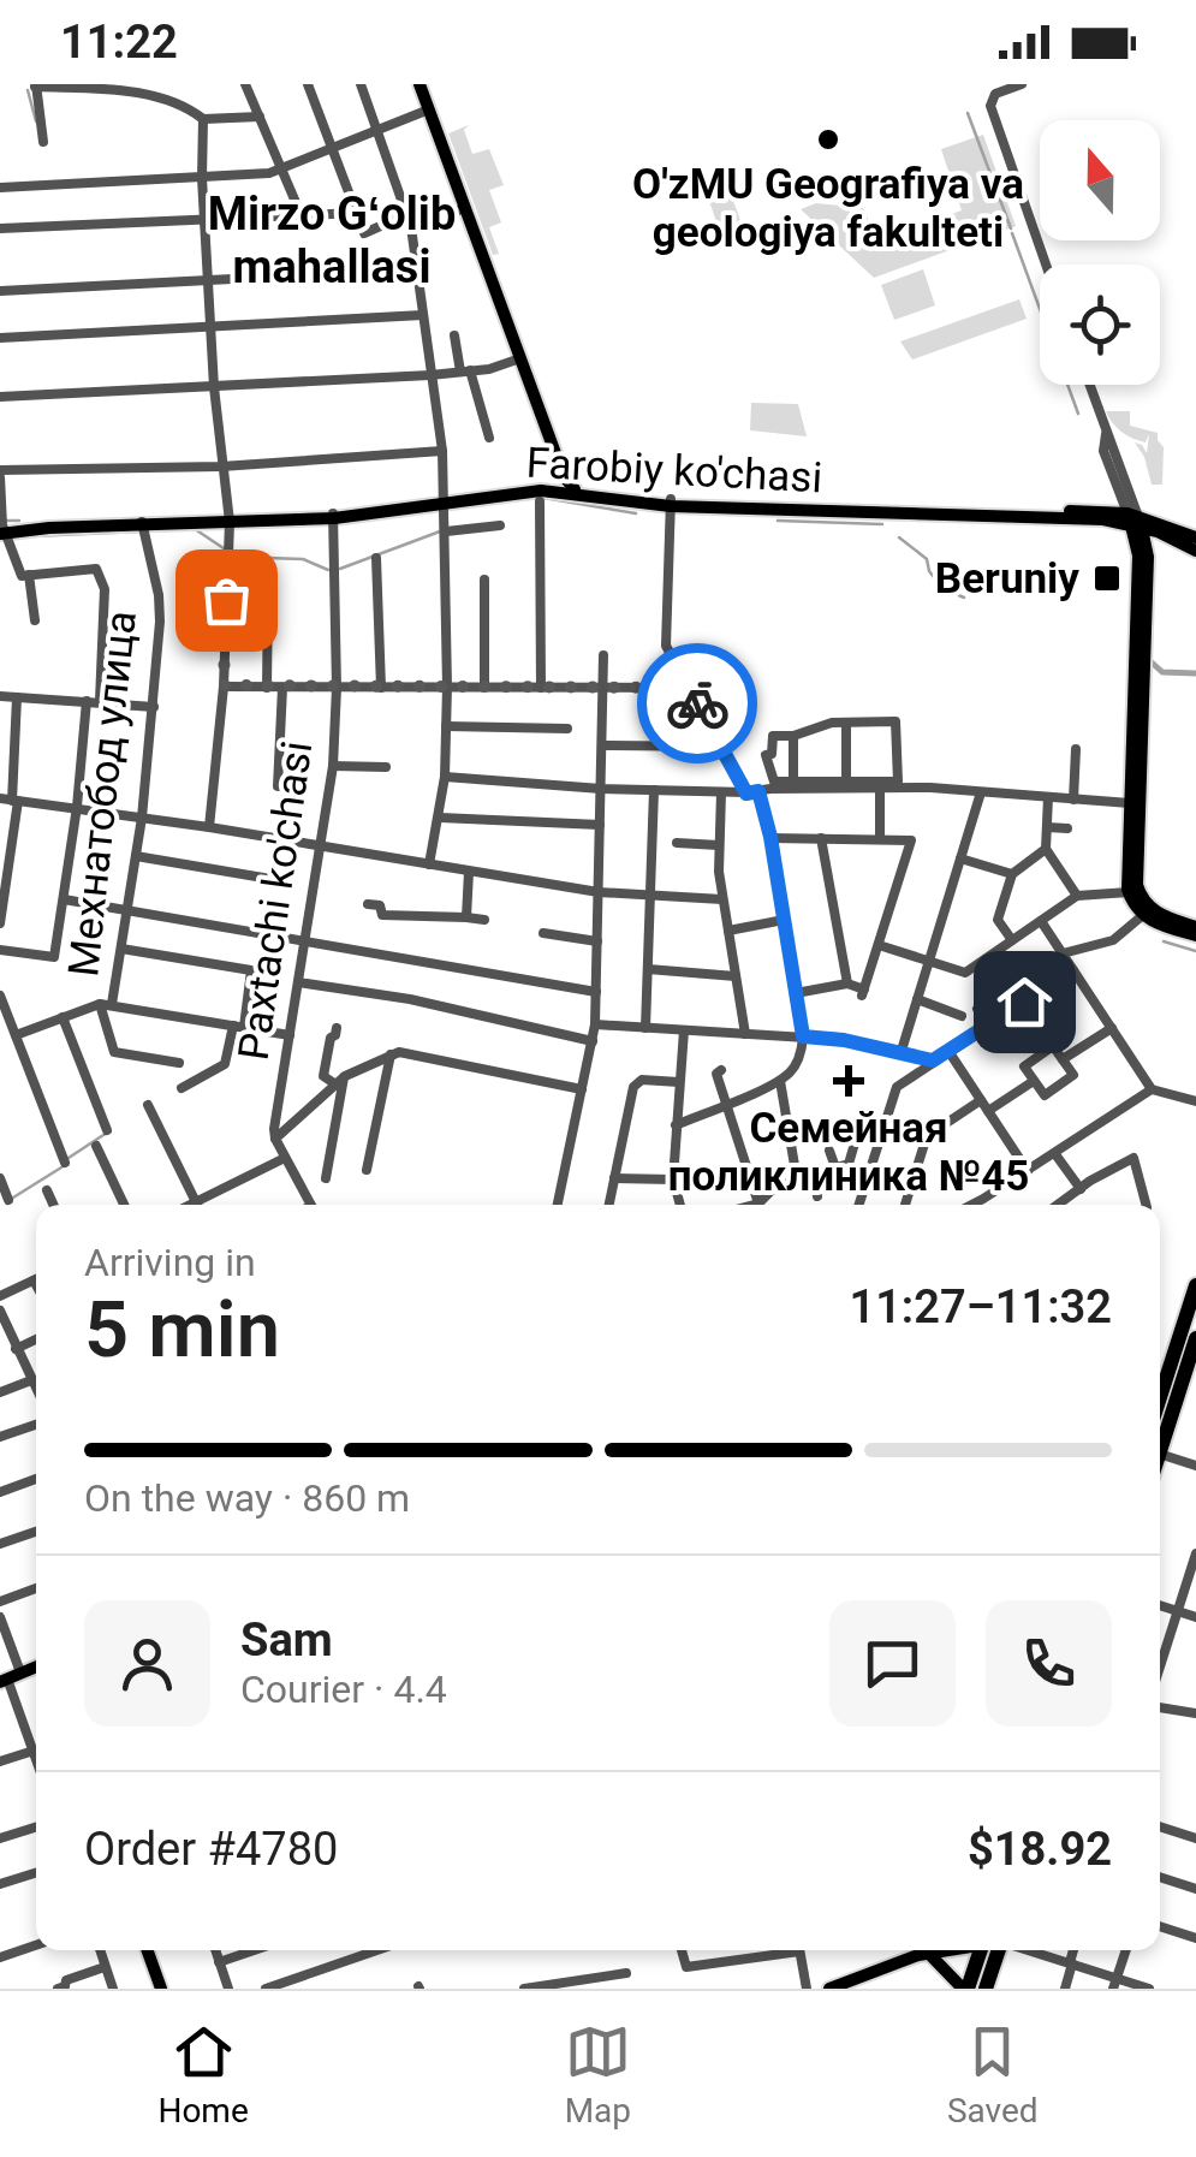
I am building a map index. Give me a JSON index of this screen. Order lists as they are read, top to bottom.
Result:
{
  "streets": {
    "main road": ["Farobiy ko'chasi"],
    "street": ["Мехнатобод улица", "Paxtachi ko'chasi"]
  },
  "crossings": [
    ["Farobiy ko'chasi", "Мехнатобод улица"],
    ["Farobiy ko'chasi", "Paxtachi ko'chasi"]
  ],
  "districts": ["Mirzo Gʻolib mahallasi"],
  "places": {
    "other": ["O'zMU Geografiya va geologiya fakulteti"],
    "transit": ["Beruniy"],
    "health": ["Семейная поликлиника №45"]
  },
  "north": "top",
  "page": {
    "status": "11:22",
    "heading": ["5 min", "Arriving in", "11:27–11:32"],
    "panel": [
      "Sam",
      "Courier · 4.4",
      "Order #4780",
      "$18.92"
    ],
    "bar": "On the way · 860 m",
    "tabs": ["Home", "Map", "Saved"]
  }
}
